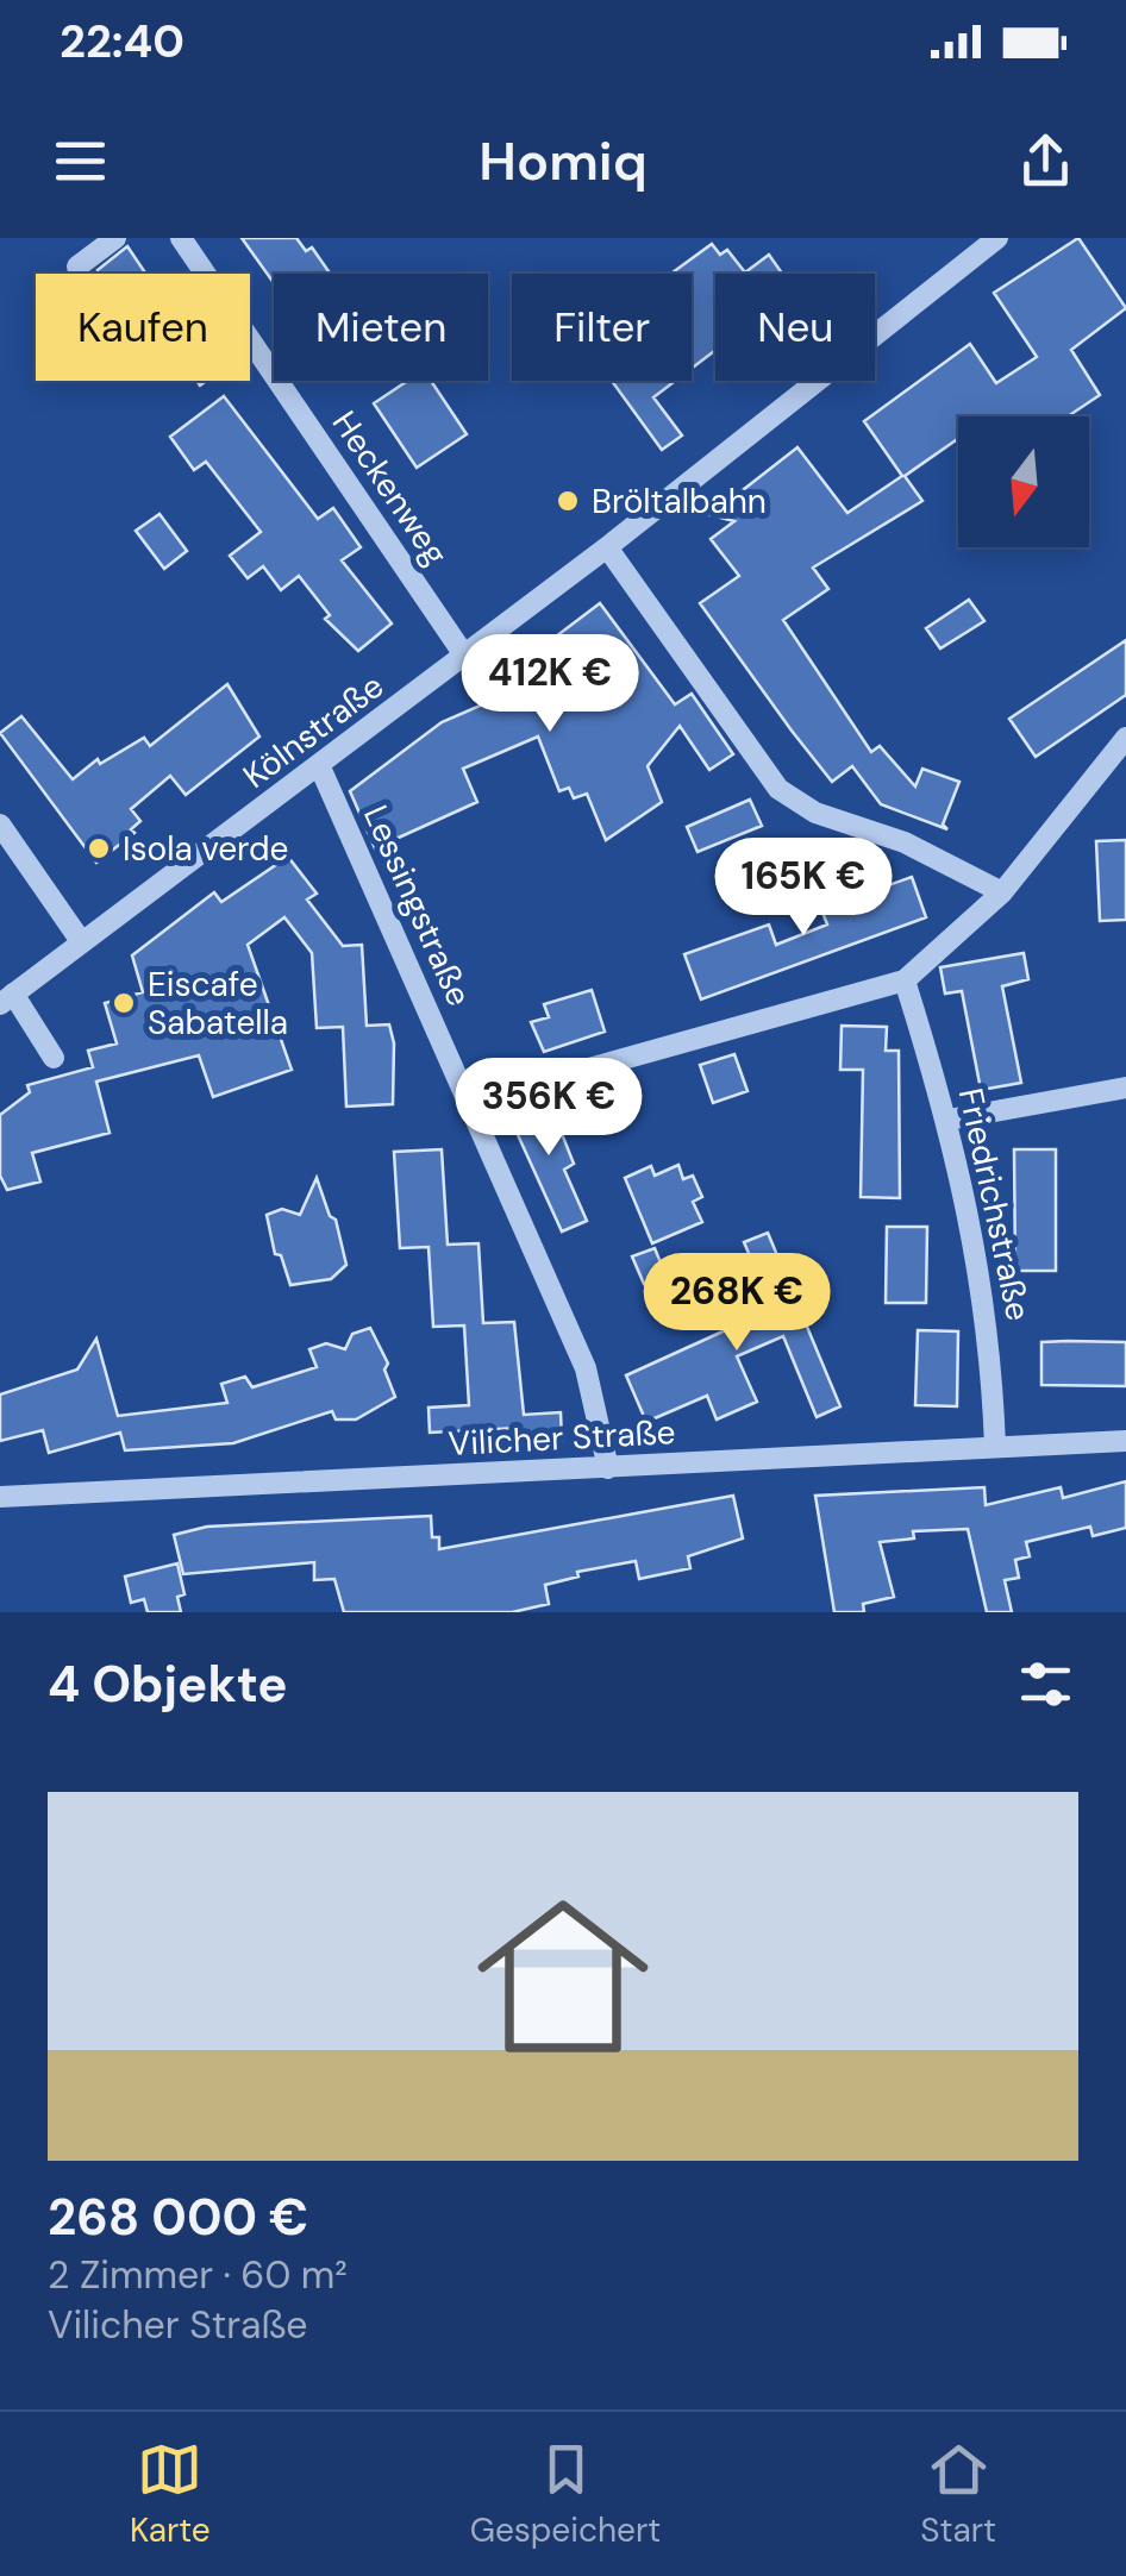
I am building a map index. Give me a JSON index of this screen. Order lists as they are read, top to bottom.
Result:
{
  "streets": {
    "street": [
      "Heckenweg",
      "Kölnstraße",
      "Lessingstraße",
      "Friedrichstraße",
      "Vilicher Straße"
    ]
  },
  "crossings": [
    ["Heckenweg", "Kölnstraße"],
    ["Kölnstraße", "Lessingstraße"],
    ["Lessingstraße", "Vilicher Straße"],
    ["Friedrichstraße", "Vilicher Straße"]
  ],
  "places": ["Bröltalbahn", "Isola verde", "Eiscafe Sabatella"],
  "north": "bottom",
  "page": {
    "status": "22:40",
    "header": "Homiq",
    "chip": [
      "Kaufen",
      "Mieten",
      "Filter",
      "Neu"
    ],
    "price": [
      "412K €",
      "165K €",
      "356K €",
      "268K €"
    ],
    "heading": "4 Objekte",
    "list": [
      {
        "name": "268 000 €",
        "note": "2 Zimmer · 60 m² · Vilicher Straße"
      }
    ],
    "tabs": ["Karte", "Gespeichert", "Start"]
  }
}
